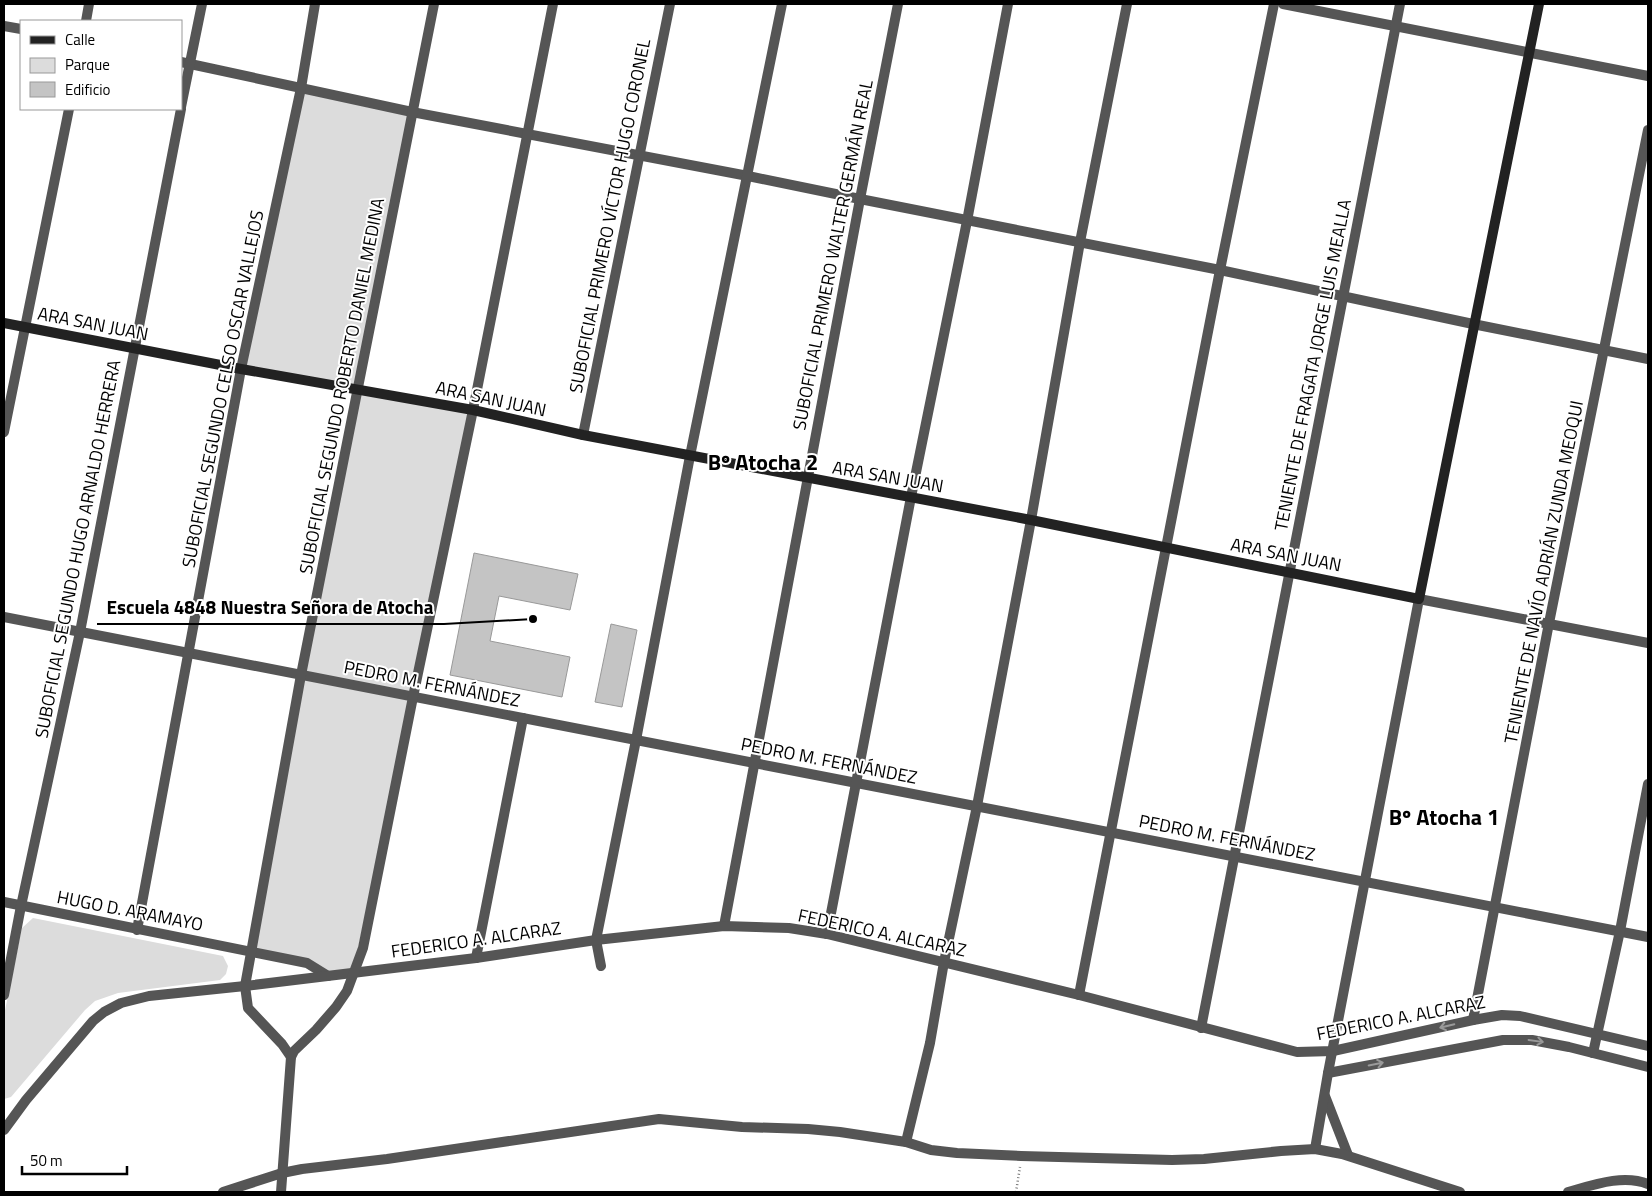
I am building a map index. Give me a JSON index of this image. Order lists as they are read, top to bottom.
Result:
{
  "streets": {
    "street": [
      "SUBOFICIAL PRIMERO VÍCTOR HUGO CORONEL",
      "SUBOFICIAL PRIMERO WALTER GERMÁN REAL",
      "ARA SAN JUAN",
      "TENIENTE DE FRAGATA JORGE LUIS MEALLA",
      "SUBOFICIAL SEGUNDO ROBERTO DANIEL MEDINA",
      "SUBOFICIAL SEGUNDO CELSO OSCAR VALLEJOS",
      "SUBOFICIAL SEGUNDO HUGO ARNALDO HERRERA",
      "TENIENTE DE NAVÍO ADRIÁN ZUNDA MEOQUI",
      "PEDRO M. FERNÁNDEZ",
      "HUGO D. ARAMAYO",
      "FEDERICO A. ALCARAZ"
    ]
  },
  "crossings": [
    ["SUBOFICIAL PRIMERO VÍCTOR HUGO CORONEL", "ARA SAN JUAN"],
    ["SUBOFICIAL PRIMERO WALTER GERMÁN REAL", "ARA SAN JUAN"],
    ["SUBOFICIAL PRIMERO WALTER GERMÁN REAL", "PEDRO M. FERNÁNDEZ"],
    ["SUBOFICIAL PRIMERO WALTER GERMÁN REAL", "FEDERICO A. ALCARAZ"],
    ["ARA SAN JUAN", "TENIENTE DE FRAGATA JORGE LUIS MEALLA"],
    ["ARA SAN JUAN", "SUBOFICIAL SEGUNDO ROBERTO DANIEL MEDINA"],
    ["ARA SAN JUAN", "SUBOFICIAL SEGUNDO CELSO OSCAR VALLEJOS"],
    ["ARA SAN JUAN", "SUBOFICIAL SEGUNDO HUGO ARNALDO HERRERA"],
    ["ARA SAN JUAN", "TENIENTE DE NAVÍO ADRIÁN ZUNDA MEOQUI"],
    ["TENIENTE DE FRAGATA JORGE LUIS MEALLA", "PEDRO M. FERNÁNDEZ"],
    ["TENIENTE DE FRAGATA JORGE LUIS MEALLA", "FEDERICO A. ALCARAZ"],
    ["SUBOFICIAL SEGUNDO ROBERTO DANIEL MEDINA", "PEDRO M. FERNÁNDEZ"],
    ["SUBOFICIAL SEGUNDO ROBERTO DANIEL MEDINA", "HUGO D. ARAMAYO"],
    ["SUBOFICIAL SEGUNDO ROBERTO DANIEL MEDINA", "FEDERICO A. ALCARAZ"],
    ["SUBOFICIAL SEGUNDO CELSO OSCAR VALLEJOS", "PEDRO M. FERNÁNDEZ"],
    ["SUBOFICIAL SEGUNDO CELSO OSCAR VALLEJOS", "HUGO D. ARAMAYO"],
    ["SUBOFICIAL SEGUNDO HUGO ARNALDO HERRERA", "PEDRO M. FERNÁNDEZ"],
    ["SUBOFICIAL SEGUNDO HUGO ARNALDO HERRERA", "HUGO D. ARAMAYO"],
    ["TENIENTE DE NAVÍO ADRIÁN ZUNDA MEOQUI", "PEDRO M. FERNÁNDEZ"],
    ["TENIENTE DE NAVÍO ADRIÁN ZUNDA MEOQUI", "FEDERICO A. ALCARAZ"],
    ["HUGO D. ARAMAYO", "FEDERICO A. ALCARAZ"]
  ],
  "districts": ["Bº Atocha 2", "Bº Atocha 1"],
  "places": ["Escuela 4848 Nuestra Señora de Atocha"],
  "legend": ["Calle", "Parque", "Edificio"],
  "scale_bar": "50 m"
}
